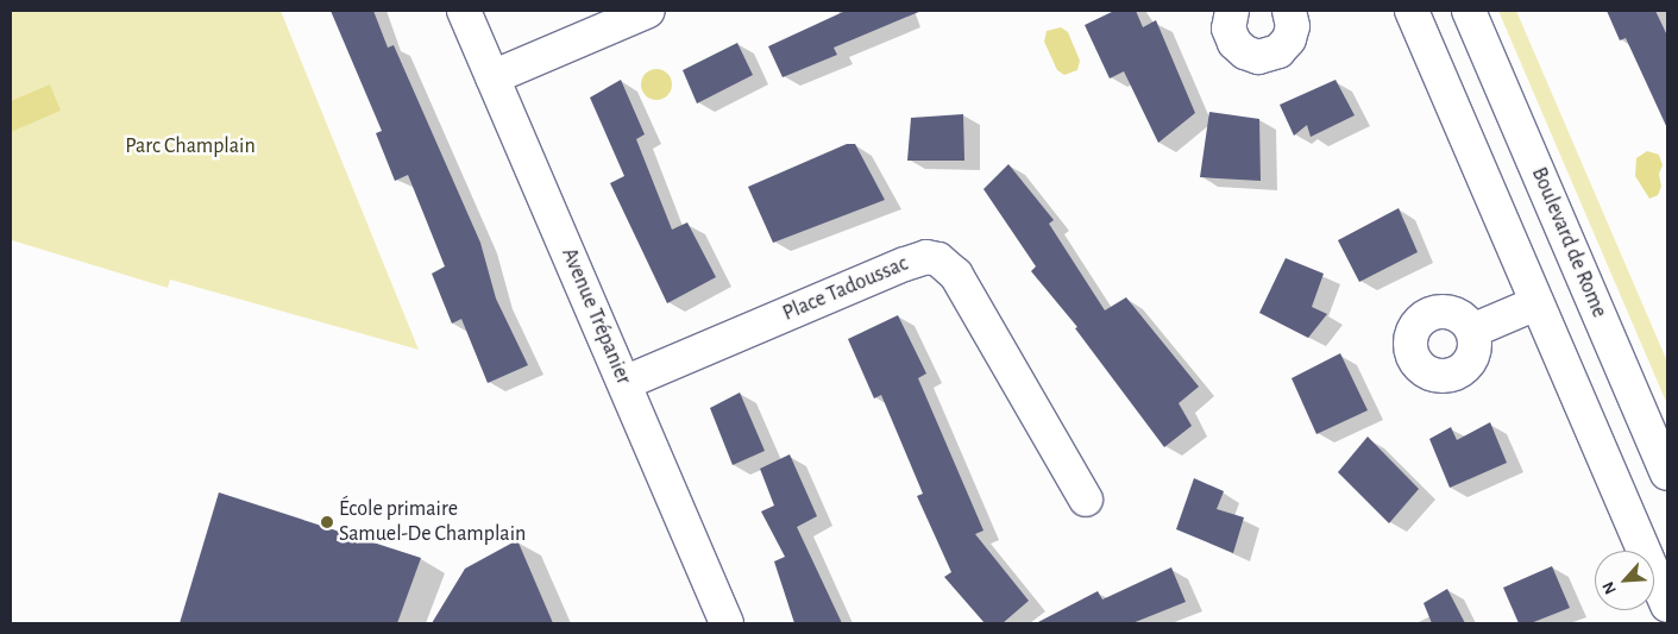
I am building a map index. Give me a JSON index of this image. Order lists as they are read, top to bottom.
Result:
{
  "streets": {
    "street": ["Boulevard de Rome", "Place Tadoussac", "Avenue Trépanier"]
  },
  "crossings": [
    ["Place Tadoussac", "Avenue Trépanier"]
  ],
  "parks": ["Parc Champlain"],
  "places": ["École primaire Samuel-De Champlain"],
  "north": "bottom left"
}
